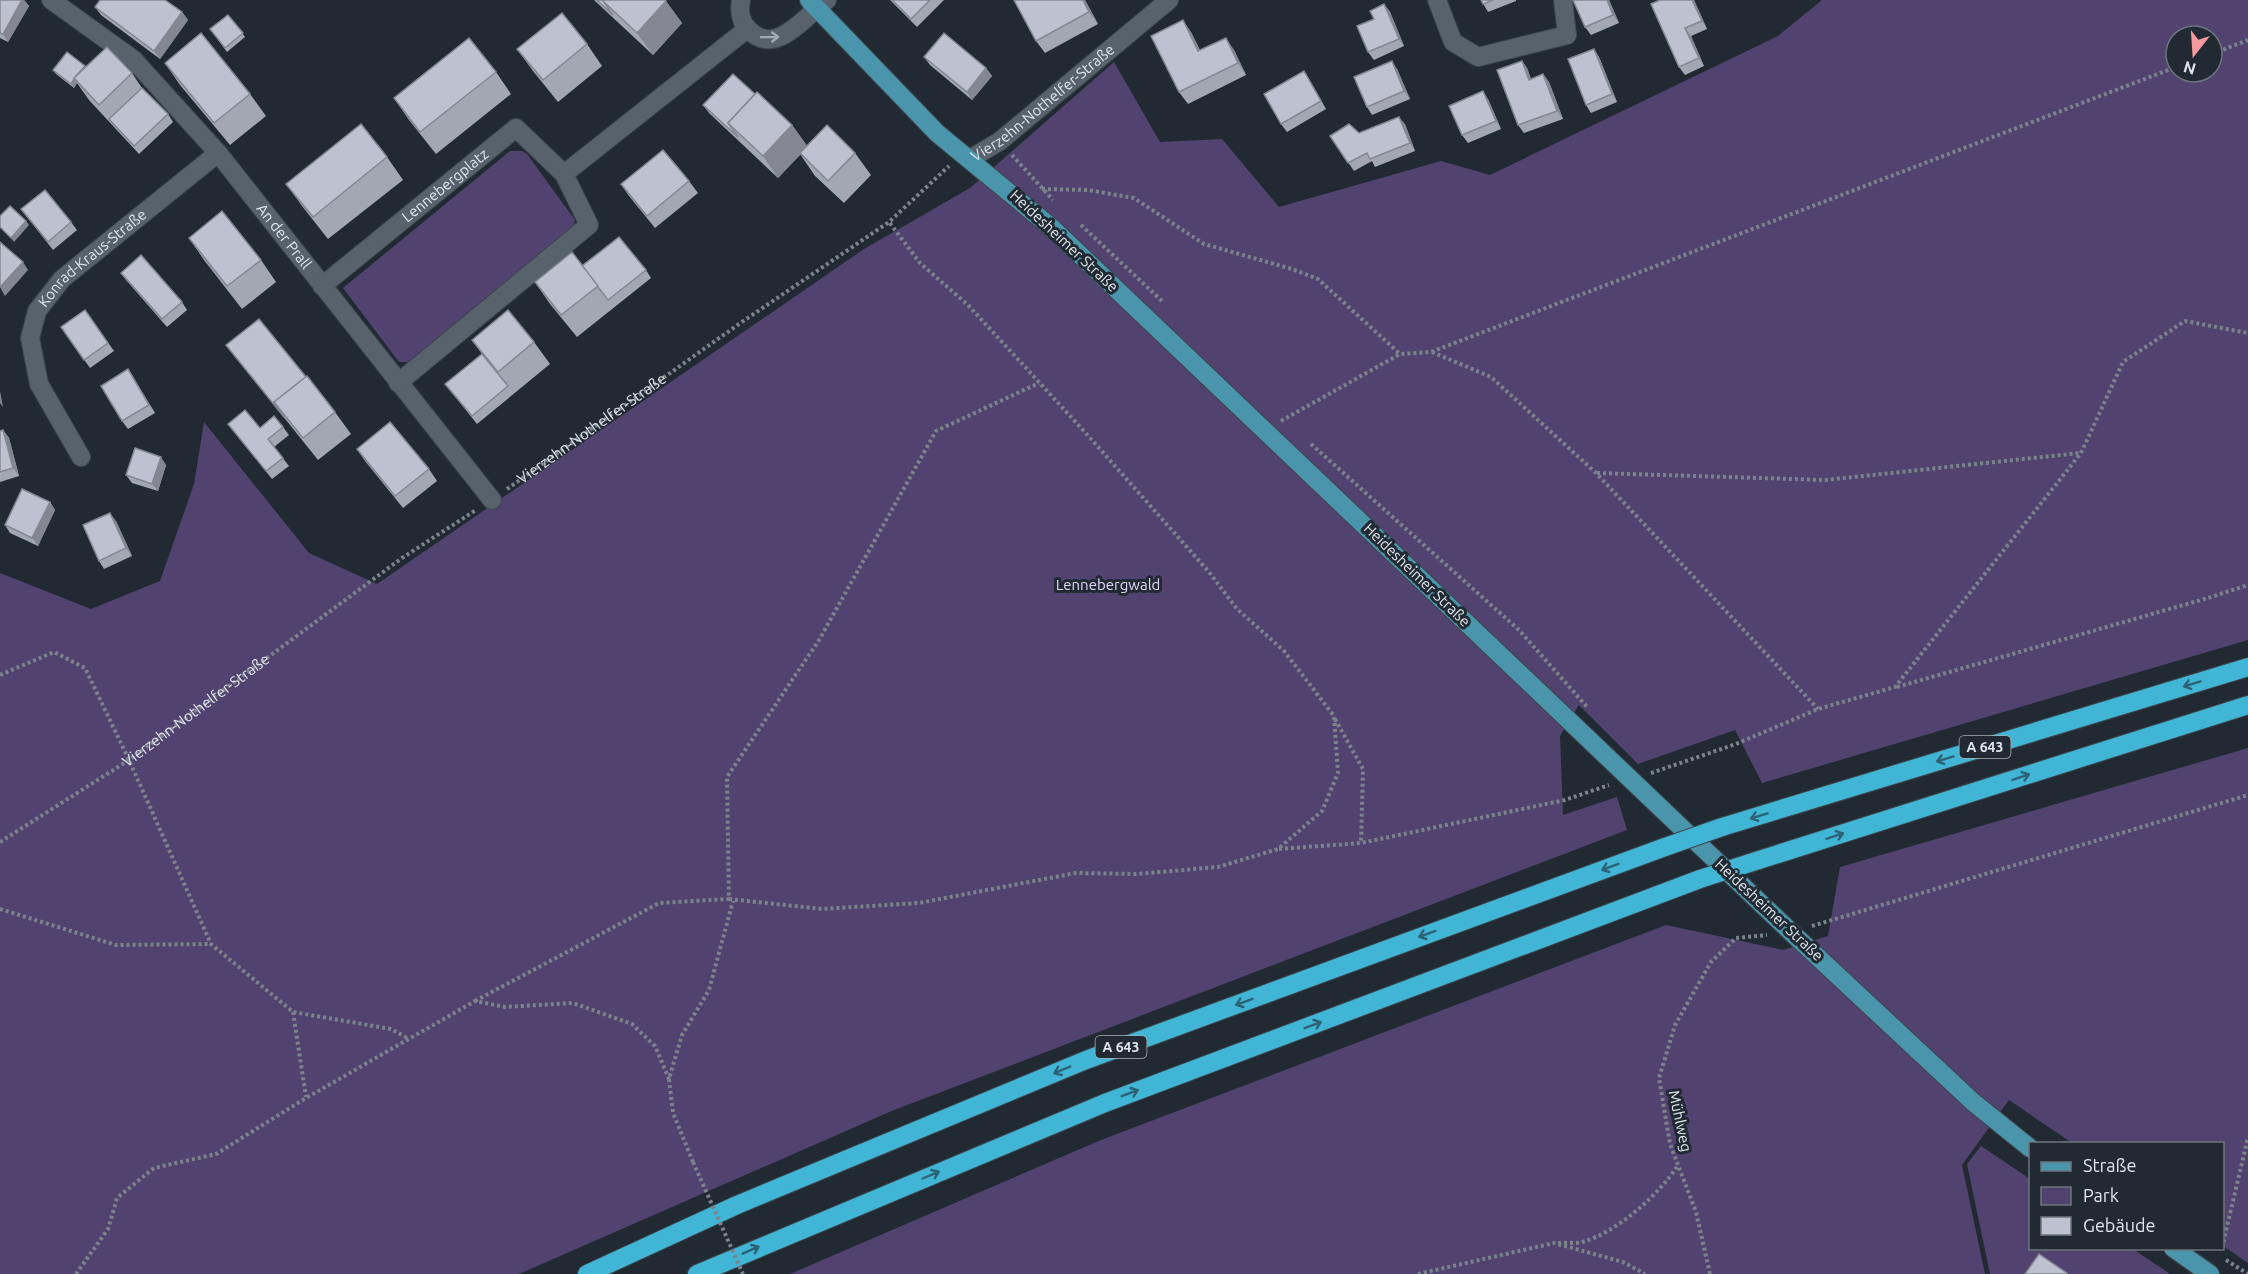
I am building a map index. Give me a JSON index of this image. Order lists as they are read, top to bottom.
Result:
{
  "streets": {
    "highway": ["A 643"],
    "main road": ["Heidesheimer Straße"],
    "street": [
      "Vierzehn-Nothelfer-Straße",
      "Lennebergplatz",
      "An der Prall",
      "Konrad-Kraus-Straße"
    ],
    "path": ["Mühlweg"]
  },
  "crossings": [
    ["Vierzehn-Nothelfer-Straße", "An der Prall"],
    ["Vierzehn-Nothelfer-Straße", "Heidesheimer Straße"],
    ["Lennebergplatz", "An der Prall"],
    ["An der Prall", "Konrad-Kraus-Straße"],
    ["Heidesheimer Straße", "Mühlweg"]
  ],
  "parks": ["Lennebergwald"],
  "legend": ["Straße", "Park", "Gebäude"],
  "north": "bottom"
}
